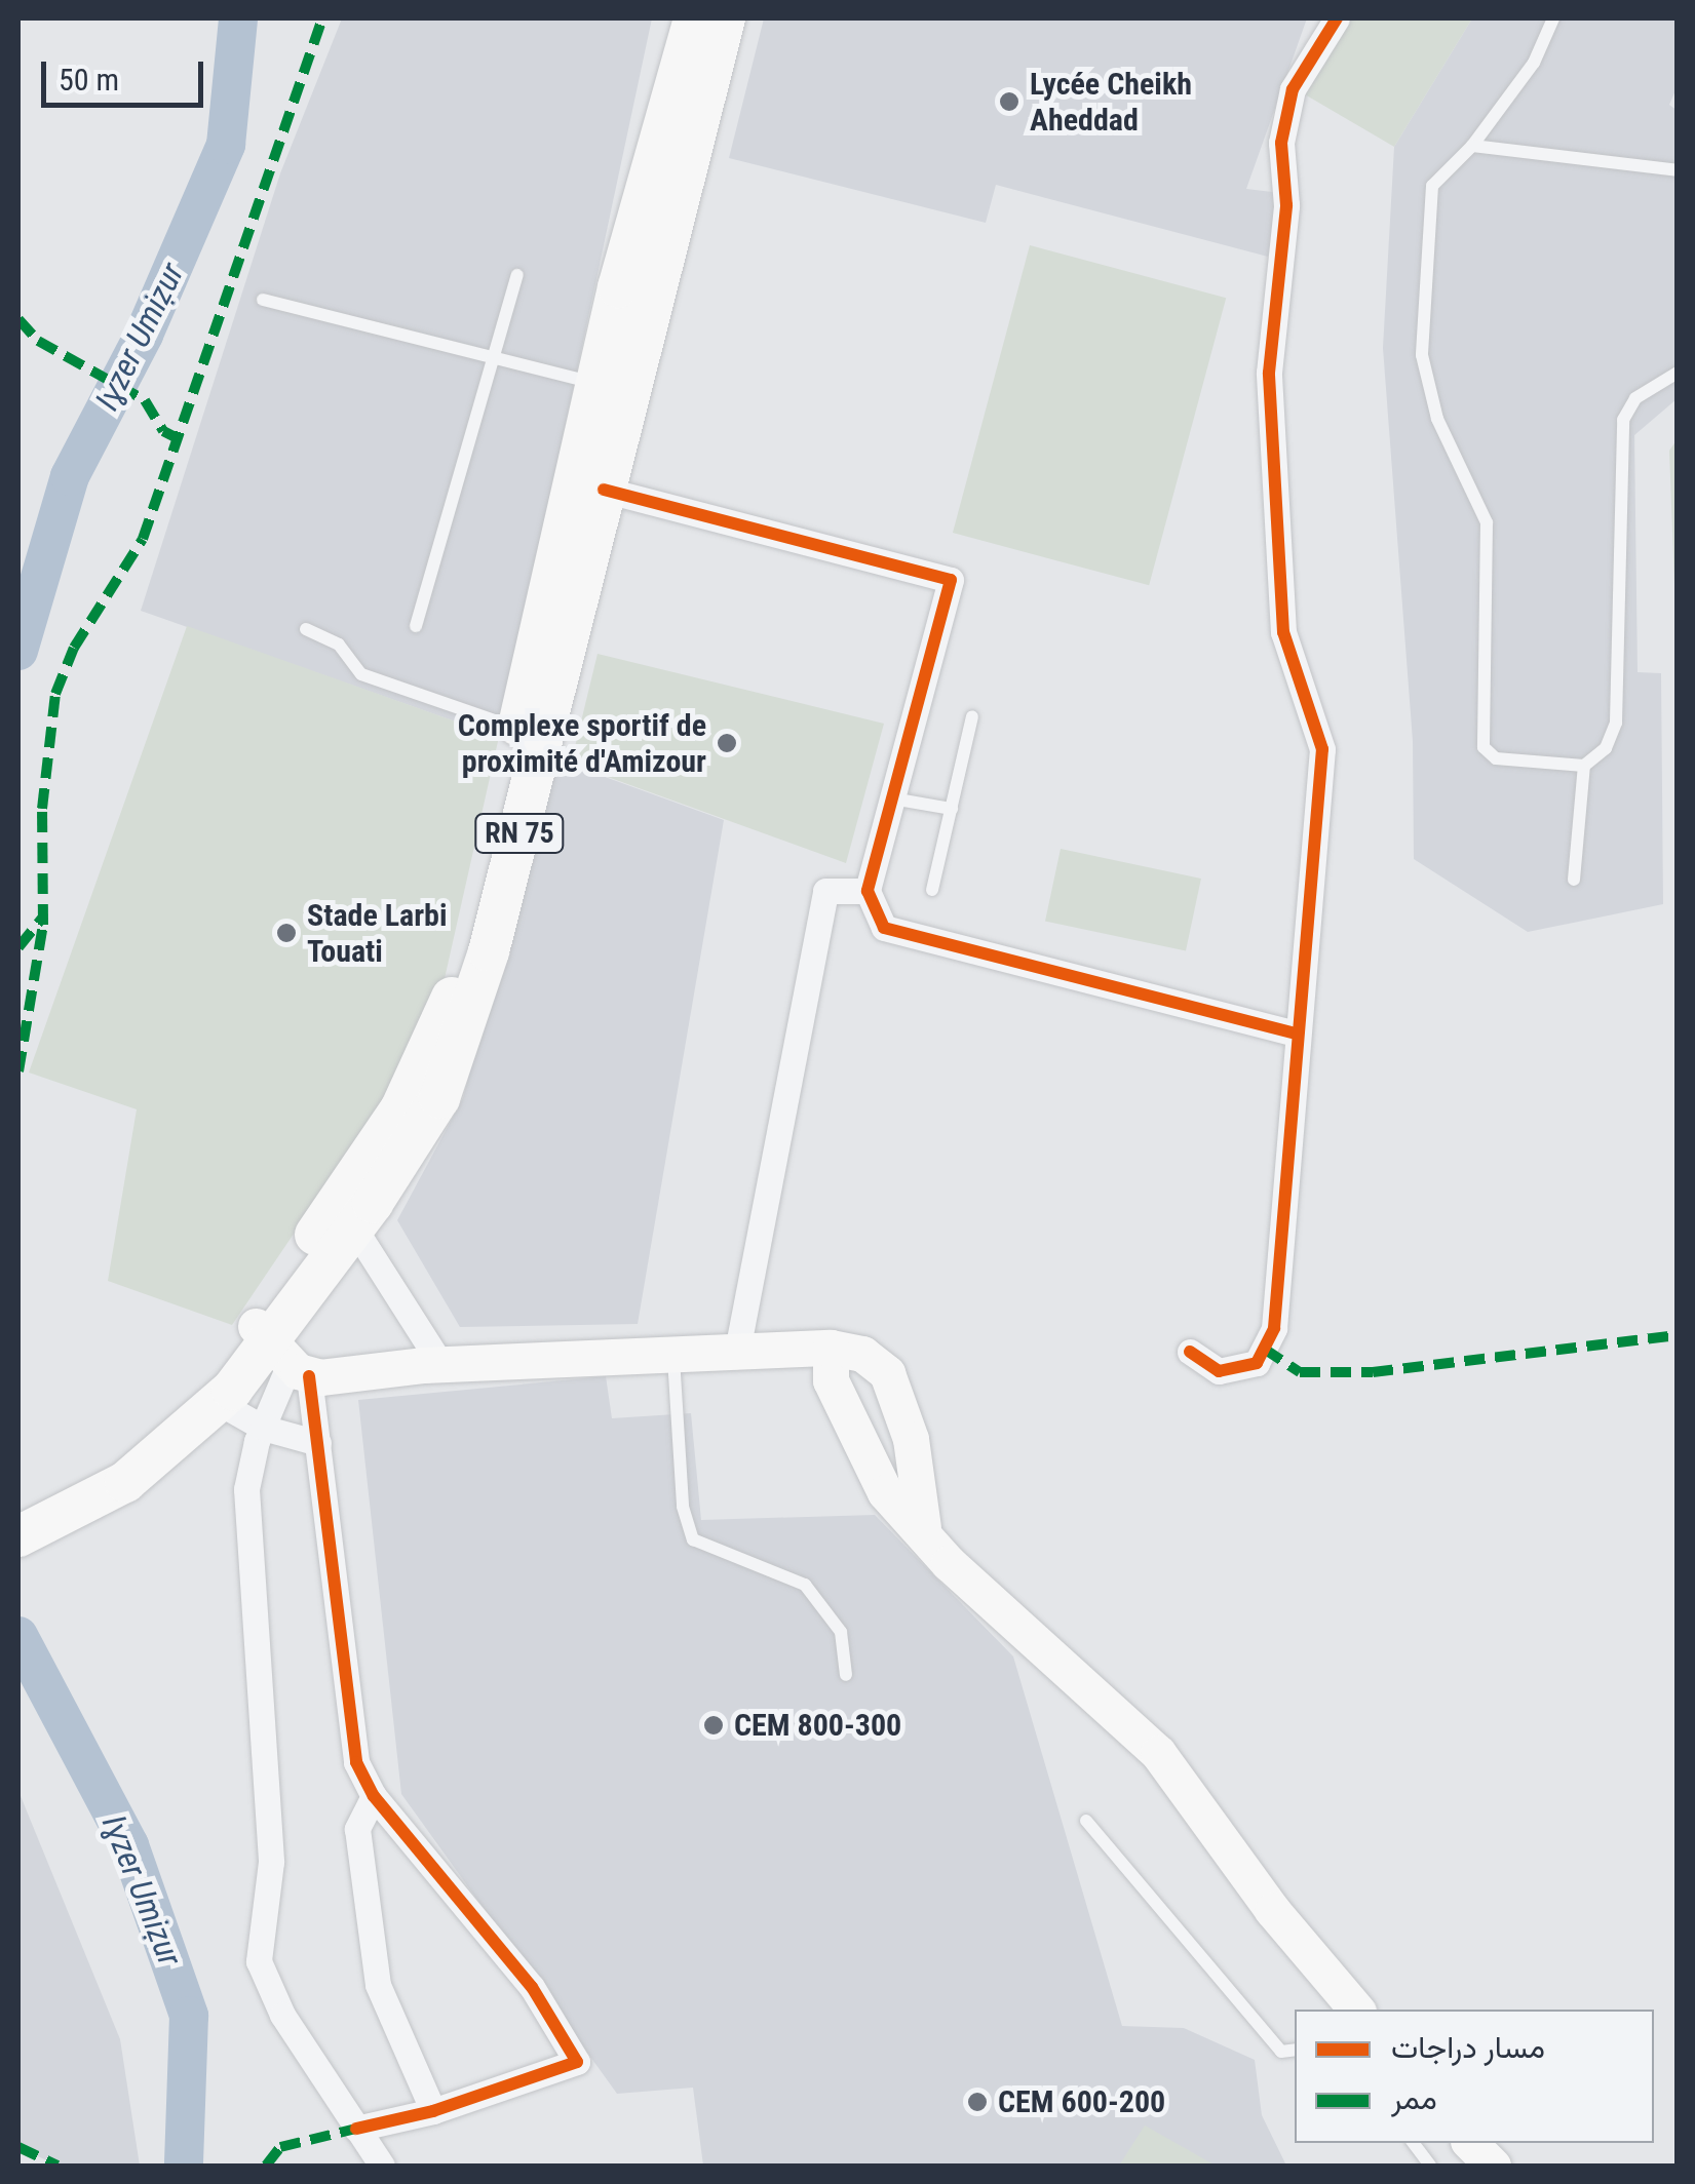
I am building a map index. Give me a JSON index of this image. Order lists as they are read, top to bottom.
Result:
{
  "streets": {
    "main road": ["RN 75"]
  },
  "water": ["Iɣzer Umiẓur"],
  "places": [
    "Lycée Cheikh Aheddad",
    "Complexe sportif de proximité d'Amizour",
    "Stade Larbi Touati",
    "CEM 800-300",
    "CEM 600-200"
  ],
  "legend": ["مسار دراجات", "ممر"],
  "scale_bar": "50 m"
}
